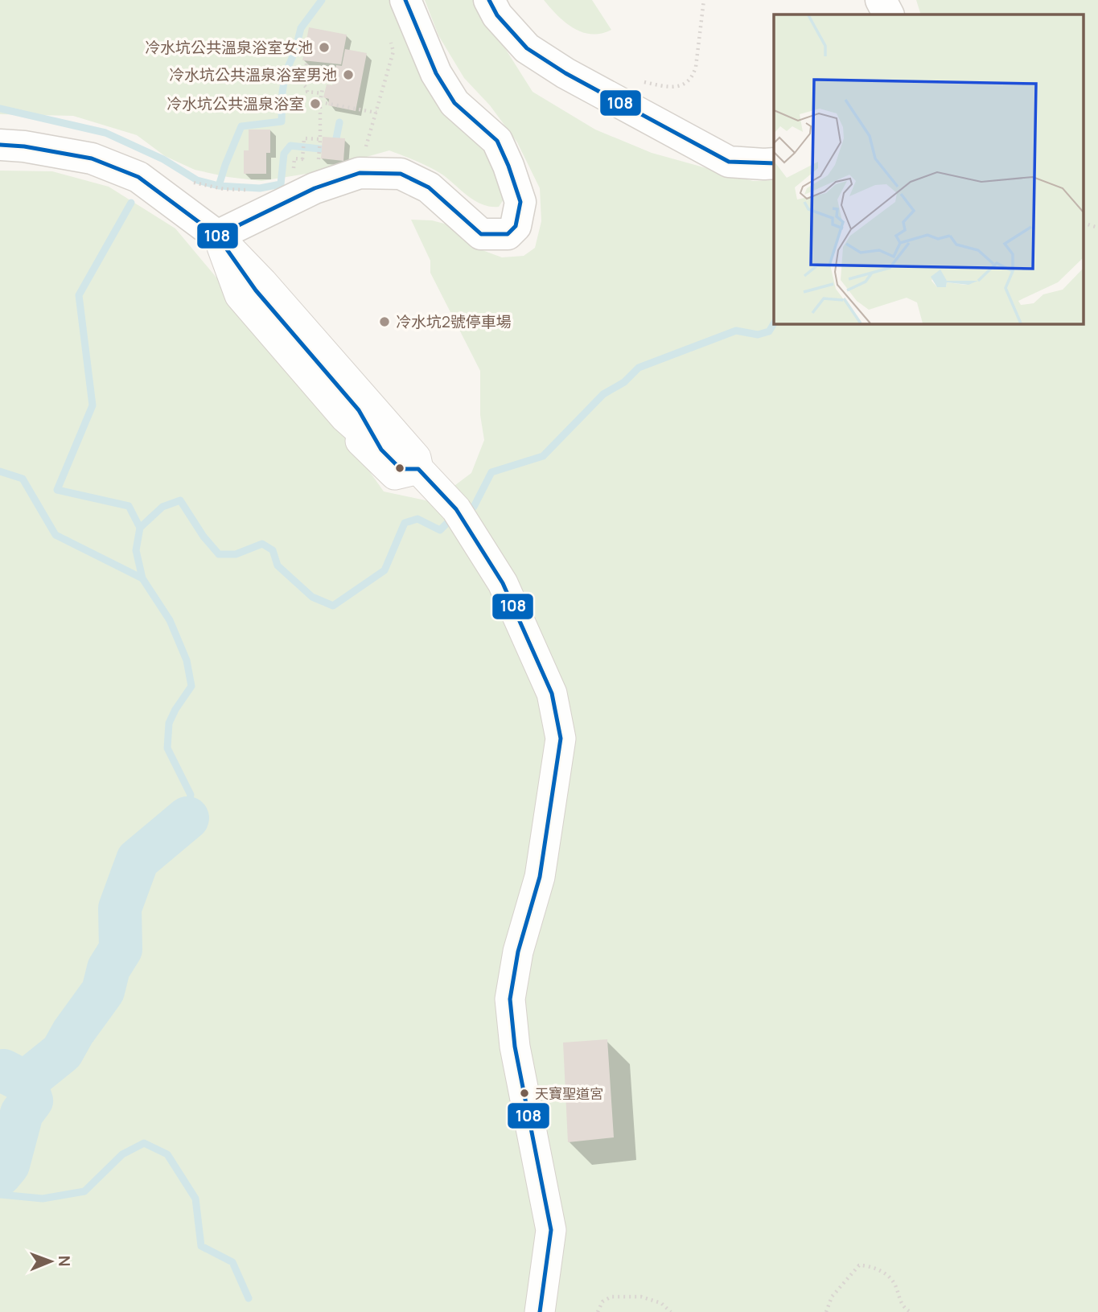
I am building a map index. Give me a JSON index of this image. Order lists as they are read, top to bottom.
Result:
{
  "places": [
    "冷水坑公共溫泉浴室女池",
    "冷水坑公共溫泉浴室男池",
    "冷水坑公共溫泉浴室",
    "冷水坑2號停車場",
    "天寶聖道宮"
  ],
  "lines": ["transit line 108"],
  "north": "right"
}
